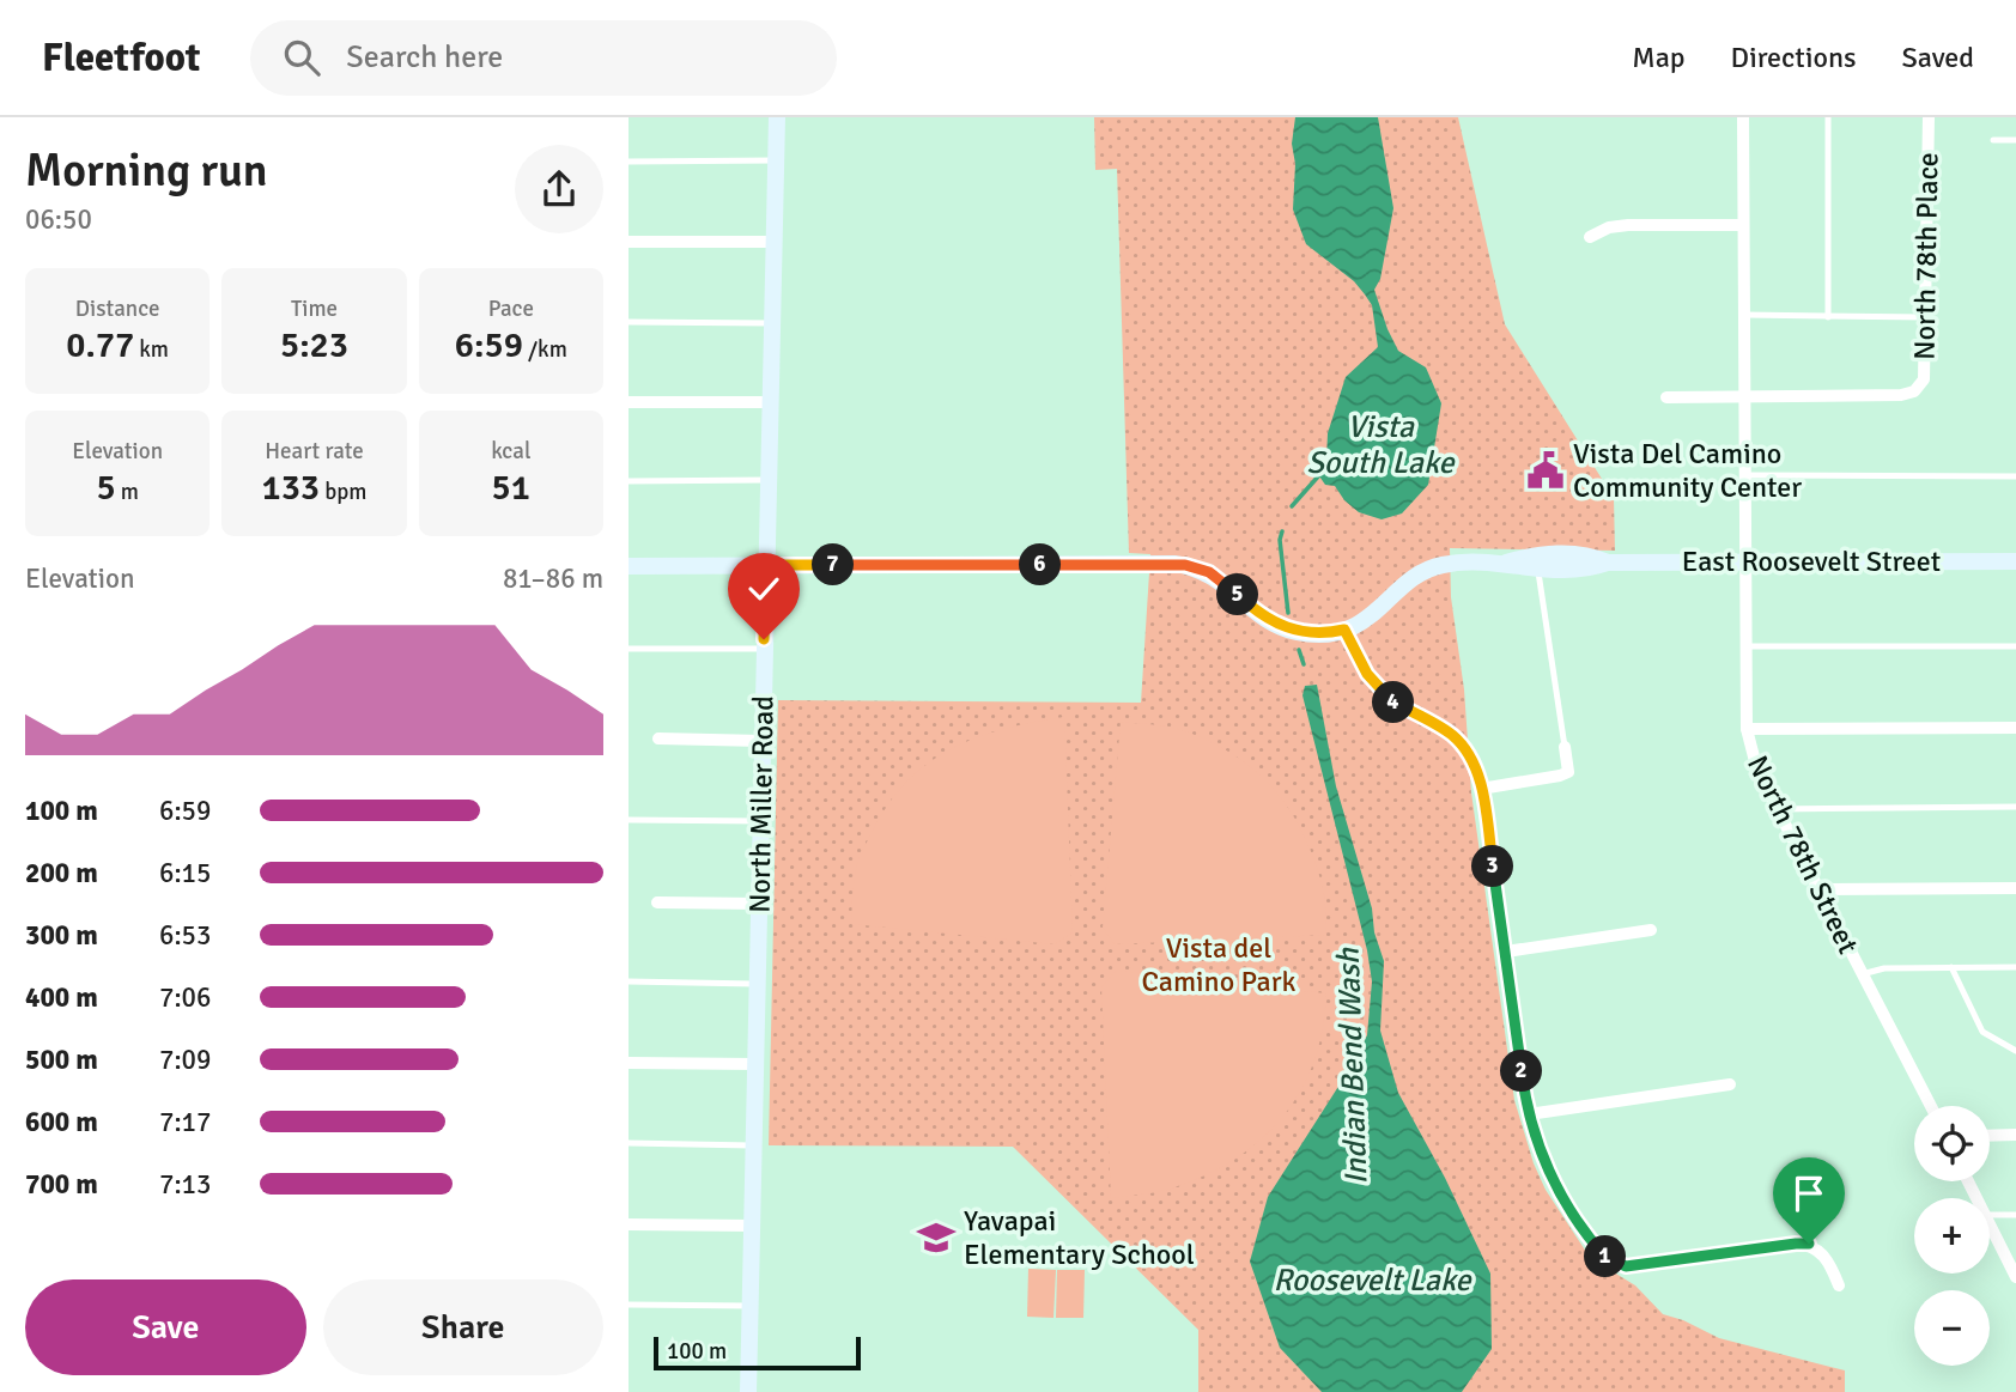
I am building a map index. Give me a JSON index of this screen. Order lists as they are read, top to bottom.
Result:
{
  "streets": {
    "street": [
      "North 78th Place",
      "East Roosevelt Street",
      "North Miller Road",
      "North 78th Street"
    ]
  },
  "crossings": [
    ["North 78th Place", "North 78th Street"],
    ["East Roosevelt Street", "North Miller Road"],
    ["East Roosevelt Street", "North 78th Street"]
  ],
  "water": ["Vista South Lake", "Indian Bend Wash", "Roosevelt Lake"],
  "parks": ["Vista del Camino Park"],
  "places": {
    "public building": ["Vista Del Camino Community Center"],
    "school or university": ["Yavapai Elementary School"]
  },
  "scale_bar": "100 m",
  "page": {
    "header": "Fleetfoot",
    "search": "Search here",
    "nav": ["Map", "Directions", "Saved"],
    "heading": ["Morning run", "06:50"],
    "stats": [
      ["Distance", "0.77 km"],
      ["Time", "5:23"],
      ["Pace", "6:59 /km"],
      ["Elevation", "5 m"],
      ["Heart rate", "133 bpm"],
      ["kcal", "51"]
    ],
    "pins": [
      "6",
      "7",
      "5",
      "4",
      "3",
      "2",
      "1"
    ],
    "chart": ["Elevation", "81–86 m"],
    "list": [
      {
        "name": "100 m",
        "note": "6:59"
      },
      {
        "name": "200 m",
        "note": "6:15"
      },
      {
        "name": "300 m",
        "note": "6:53"
      },
      {
        "name": "400 m",
        "note": "7:06"
      },
      {
        "name": "500 m",
        "note": "7:09"
      },
      {
        "name": "600 m",
        "note": "7:17"
      },
      {
        "name": "700 m",
        "note": "7:13"
      }
    ],
    "map_buttons": ["+", "−"],
    "buttons": ["Save", "Share"],
    "scale": "100 m"
  }
}
